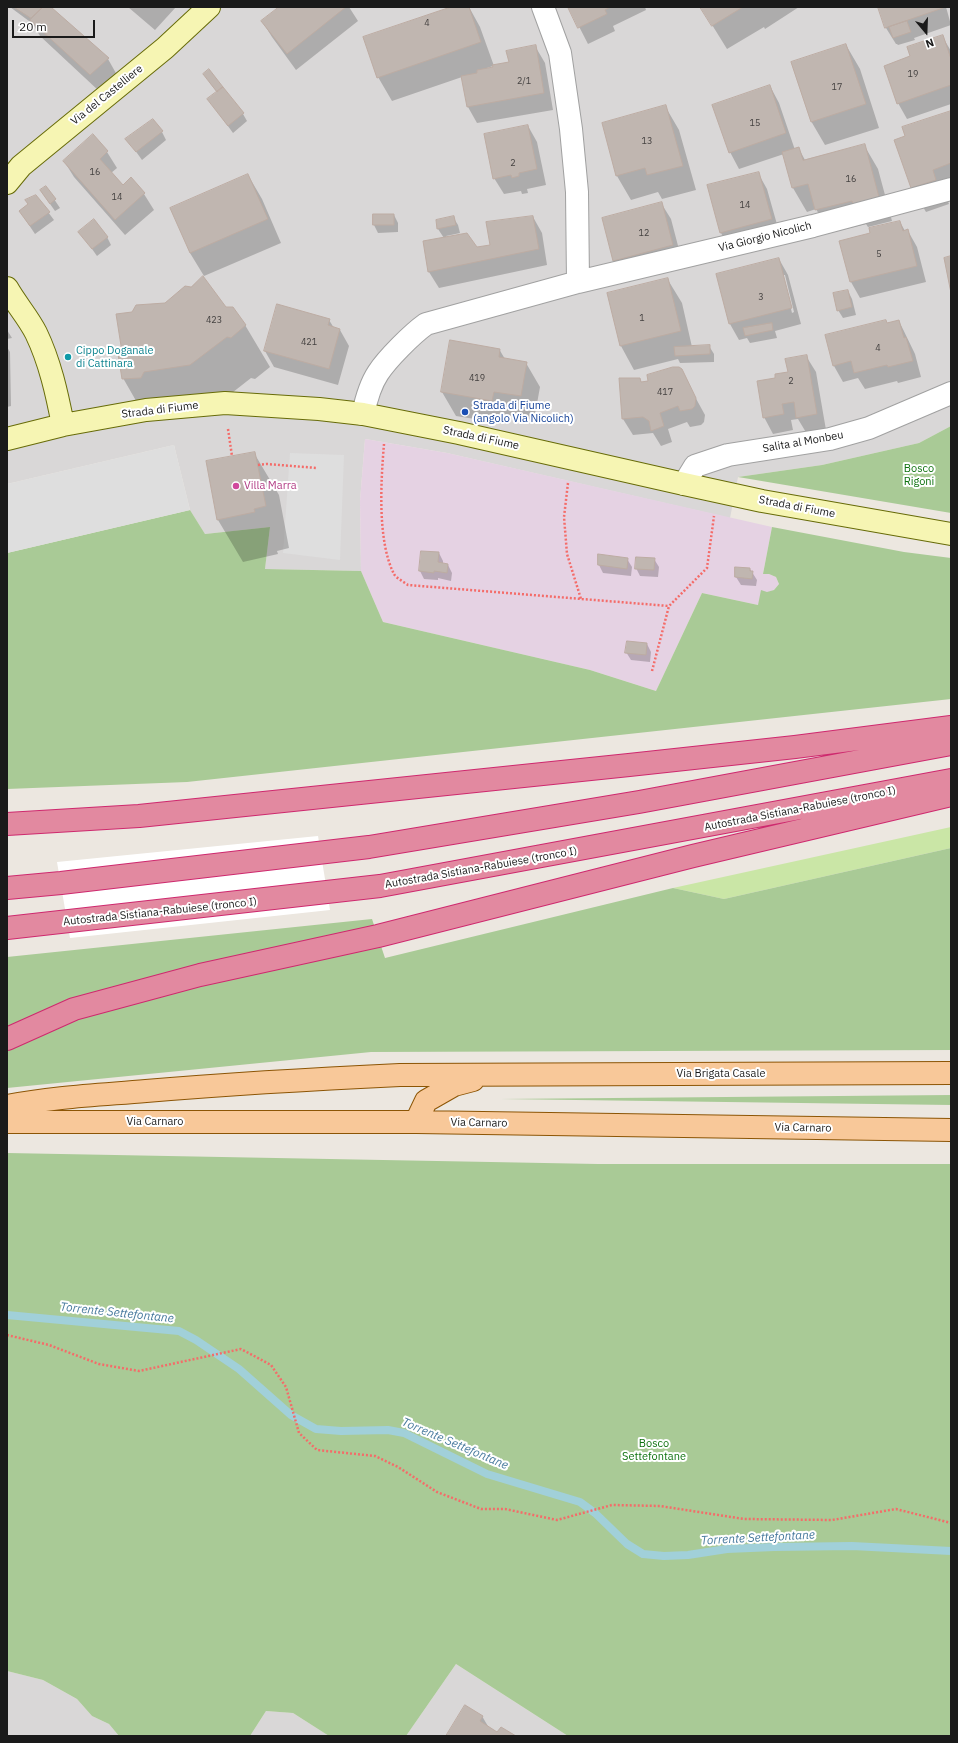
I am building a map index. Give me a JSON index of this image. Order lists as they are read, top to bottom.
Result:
{
  "streets": {
    "highway": ["Autostrada Sistiana-Rabuiese (tronco I)"],
    "main road": [
      "Via del Castelliere",
      "Strada di Fiume",
      "Via Brigata Casale",
      "Via Carnaro"
    ],
    "street": ["Via Giorgio Nicolich", "Salita al Monbeu"]
  },
  "crossings": [
    ["Via Giorgio Nicolich", "Strada di Fiume"],
    ["Strada di Fiume", "Salita al Monbeu"]
  ],
  "water": ["Torrente Settefontane"],
  "parks": ["Bosco Rigoni", "Bosco Settefontane"],
  "places": ["Cippo Doganale di Cattinara", "Strada di Fiume (angolo Via Nicolich)", "Villa Marra"],
  "house_numbers": [
    "4",
    "19",
    "2/1",
    "17",
    "15",
    "13",
    "2",
    "16",
    "16",
    "14",
    "14",
    "12",
    "5",
    "3",
    "1",
    "423",
    "421",
    "4",
    "419",
    "2",
    "417"
  ],
  "scale_bar": "20 m",
  "north": "bottom"
}
